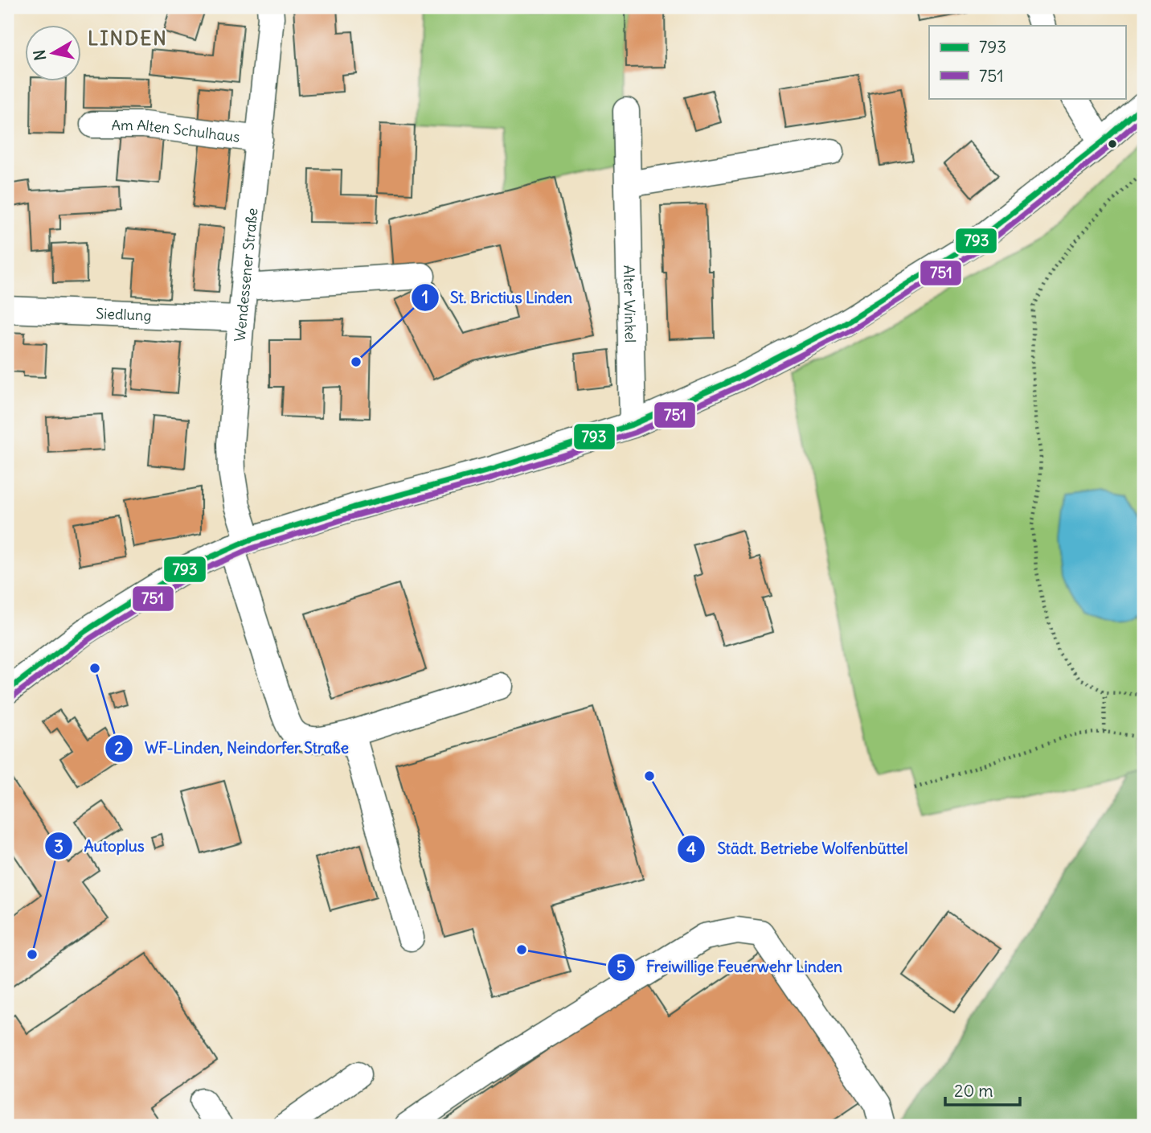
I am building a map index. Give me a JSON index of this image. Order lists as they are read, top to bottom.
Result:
{
  "streets": {
    "street": [
      "Am Alten Schulhaus",
      "Wendessener Straße",
      "Alter Winkel",
      "Siedlung"
    ]
  },
  "crossings": [
    ["Am Alten Schulhaus", "Wendessener Straße"],
    ["Wendessener Straße", "Siedlung"]
  ],
  "districts": ["LINDEN"],
  "places": [
    "St. Brictius Linden",
    "WF-Linden, Neindorfer Straße",
    "Städt. Betriebe Wolfenbüttel",
    "Freiwillige Feuerwehr Linden",
    "Autoplus"
  ],
  "lines": ["transit line 793", "transit line 751"],
  "legend": ["793", "751"],
  "scale_bar": "20 m",
  "north": "left"
}
